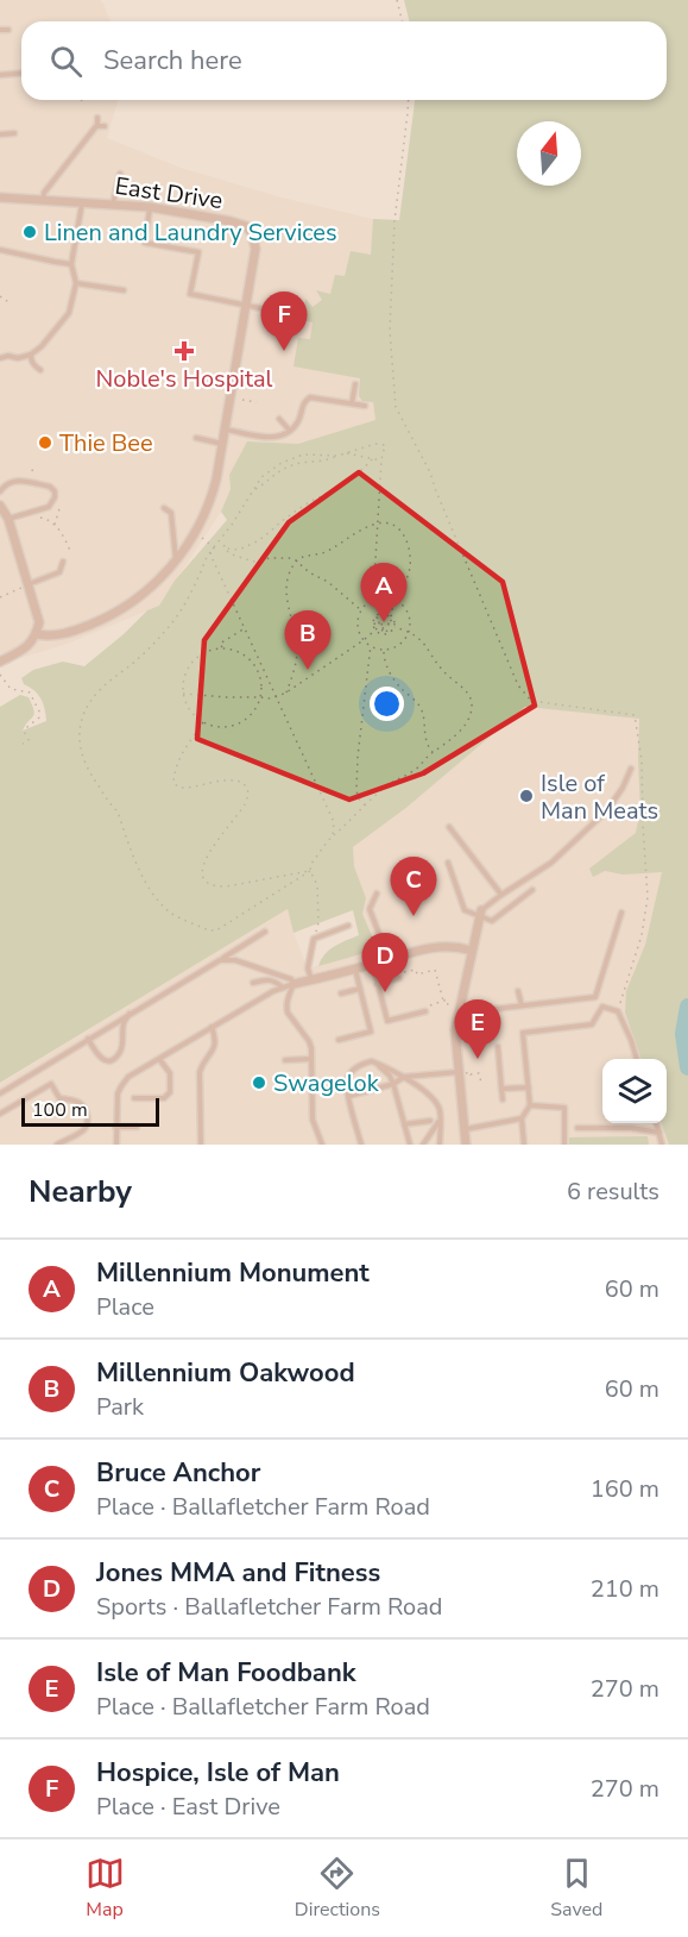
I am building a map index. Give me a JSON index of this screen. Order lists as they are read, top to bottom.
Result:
{
  "streets": {
    "street": ["East Drive"]
  },
  "places": {
    "other": [
      "Linen and Laundry Services",
      "Thie Bee",
      "Isle of Man Meats",
      "Swagelok"
    ],
    "health": ["Noble's Hospital"]
  },
  "scale_bar": "100 m",
  "north": "top",
  "page": {
    "search": "Search here",
    "pins": [
      "F",
      "A",
      "B",
      "C",
      "D",
      "E"
    ],
    "scale": "100 m",
    "heading": ["Nearby", "6 results"],
    "list": [
      {
        "mark": "A",
        "name": "Millennium Monument",
        "note": "Place",
        "value": "60 m"
      },
      {
        "mark": "B",
        "name": "Millennium Oakwood",
        "note": "Park",
        "value": "60 m"
      },
      {
        "mark": "C",
        "name": "Bruce Anchor",
        "note": "Place · Ballafletcher Farm Road",
        "value": "160 m"
      },
      {
        "mark": "D",
        "name": "Jones MMA and Fitness",
        "note": "Sports · Ballafletcher Farm Road",
        "value": "210 m"
      },
      {
        "mark": "E",
        "name": "Isle of Man Foodbank",
        "note": "Place · Ballafletcher Farm Road",
        "value": "270 m"
      },
      {
        "mark": "F",
        "name": "Hospice, Isle of Man",
        "note": "Place · East Drive",
        "value": "270 m"
      }
    ],
    "nav": ["Map", "Directions", "Saved"]
  }
}
